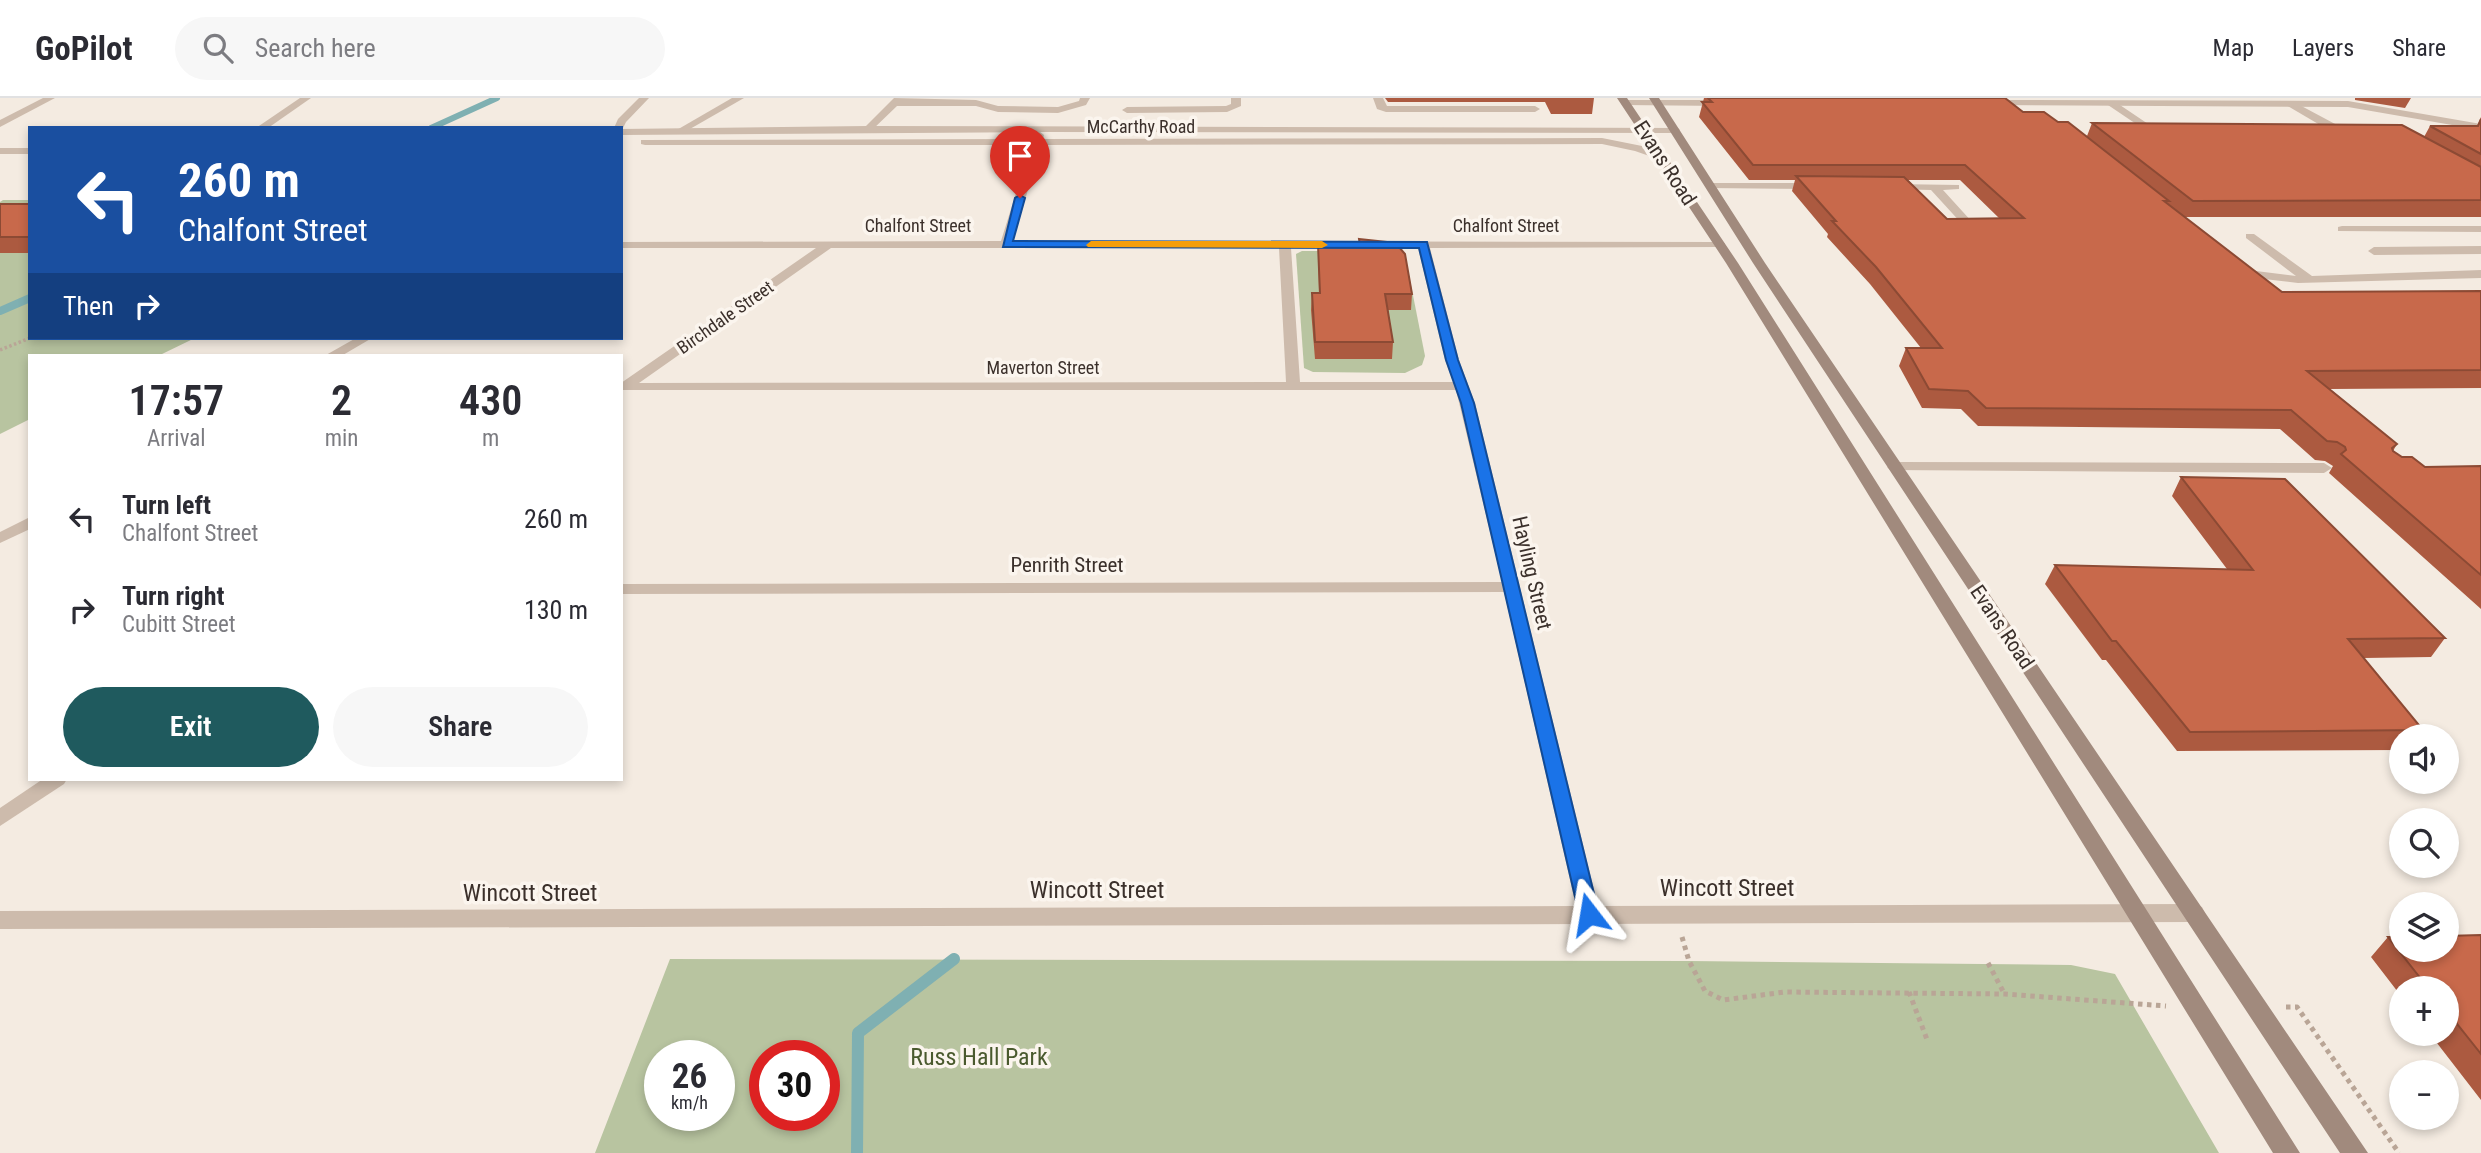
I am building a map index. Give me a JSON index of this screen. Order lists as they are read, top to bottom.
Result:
{
  "streets": {
    "main road": ["Evans Road"],
    "street": [
      "McCarthy Road",
      "Chalfont Street",
      "Birchdale Street",
      "Maverton Street",
      "Penrith Street",
      "Hayling Street",
      "Wincott Street"
    ]
  },
  "crossings": [
    ["McCarthy Road", "Evans Road"],
    ["Evans Road", "Chalfont Street"],
    ["Evans Road", "Wincott Street"],
    ["Chalfont Street", "Birchdale Street"],
    ["Chalfont Street", "Hayling Street"],
    ["Birchdale Street", "Maverton Street"],
    ["Maverton Street", "Hayling Street"],
    ["Penrith Street", "Hayling Street"],
    ["Hayling Street", "Wincott Street"]
  ],
  "parks": ["Russ Hall Park"],
  "page": {
    "header": "GoPilot",
    "search": "Search here",
    "nav": ["Map", "Layers", "Share"],
    "turn": ["260 m", "Chalfont Street"],
    "then": "Then",
    "eta": [
      "17:57",
      "Arrival",
      "2",
      "min",
      "430",
      "m"
    ],
    "list": [
      {
        "name": "Turn left",
        "note": "Chalfont Street",
        "value": "260 m"
      },
      {
        "name": "Turn right",
        "note": "Cubitt Street",
        "value": "130 m"
      }
    ],
    "buttons": ["Exit", "Share"],
    "map_buttons": ["+", "−"],
    "speed": "26 km/h",
    "limit": "30"
  }
}
